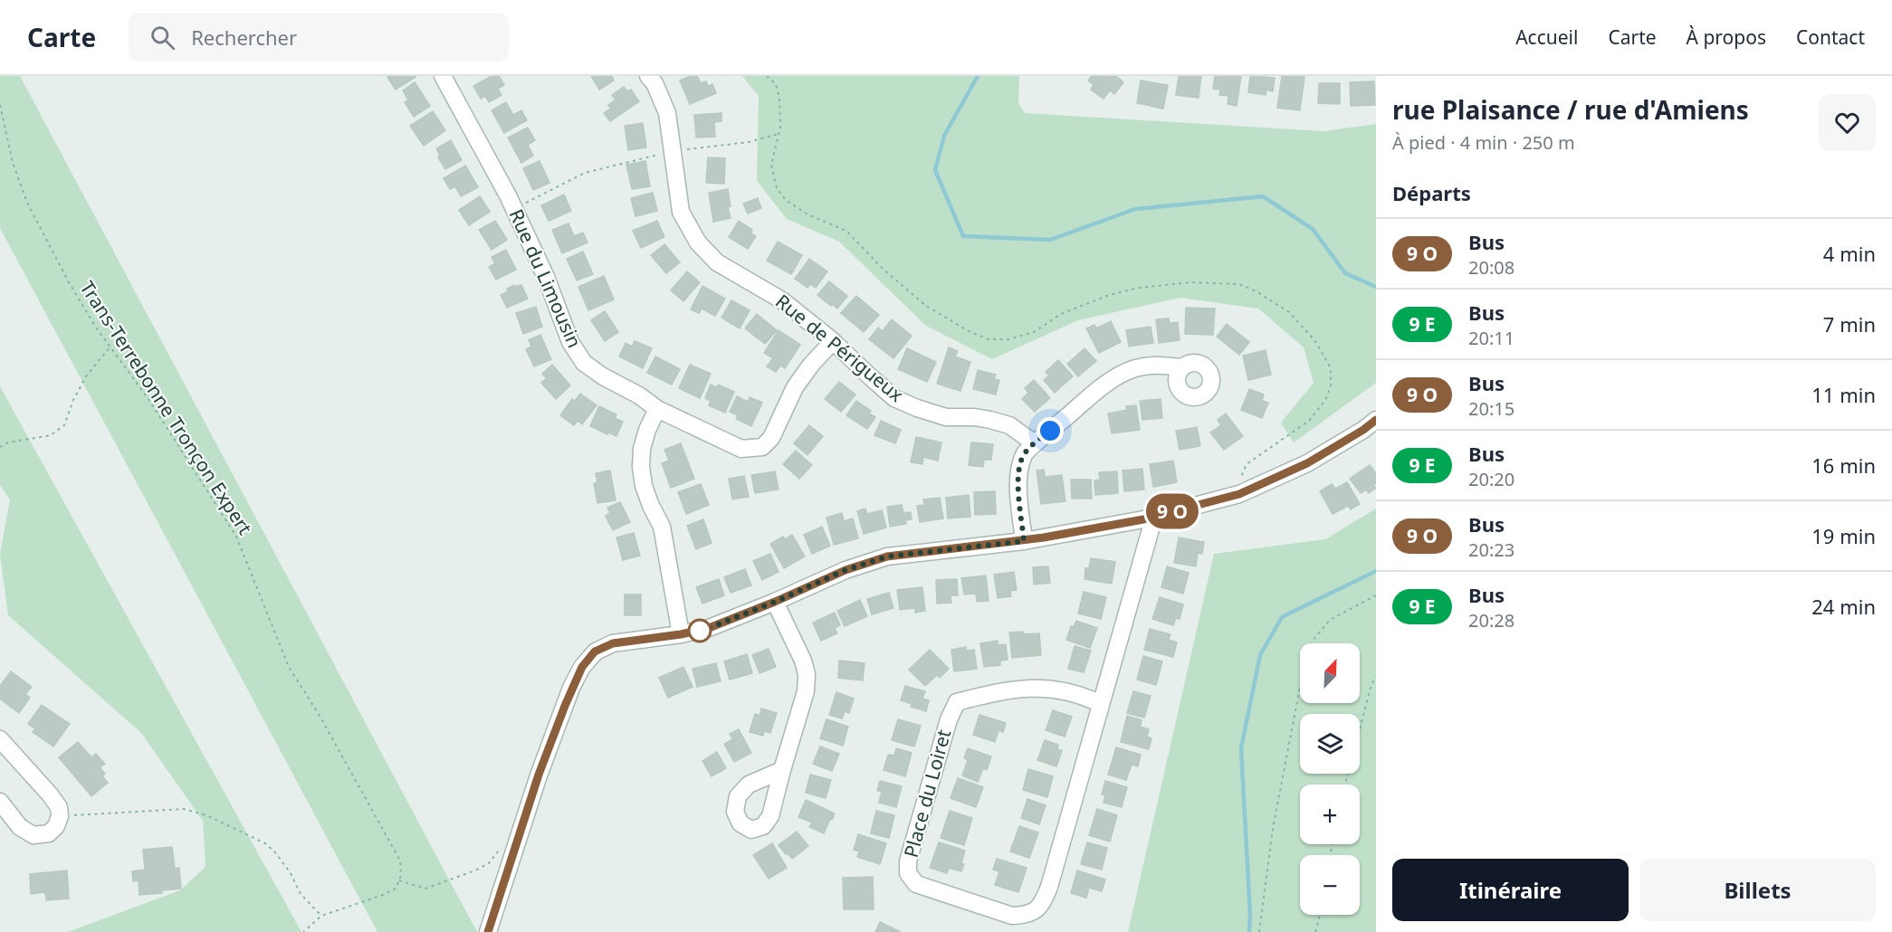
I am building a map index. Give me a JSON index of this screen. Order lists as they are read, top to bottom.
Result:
{
  "streets": {
    "street": ["Rue du Limousin", "Rue de Périgueux", "Place du Loiret"],
    "path": ["Trans-Terrebonne Tronçon Expert"]
  },
  "crossings": [
    ["Rue du Limousin", "Rue de Périgueux"]
  ],
  "north": "top right",
  "page": {
    "header": "Carte",
    "search": "Rechercher",
    "nav": [
      "Accueil",
      "Carte",
      "À propos",
      "Contact"
    ],
    "on_map": "9 O",
    "heading": [
      ["rue Plaisance / rue d'Amiens", "À pied · 4 min · 250 m"],
      "Départs"
    ],
    "list": [
      {
        "mark": "9 O",
        "name": "Bus",
        "note": "20:08",
        "value": "4 min"
      },
      {
        "mark": "9 E",
        "name": "Bus",
        "note": "20:11",
        "value": "7 min"
      },
      {
        "mark": "9 O",
        "name": "Bus",
        "note": "20:15",
        "value": "11 min"
      },
      {
        "mark": "9 E",
        "name": "Bus",
        "note": "20:20",
        "value": "16 min"
      },
      {
        "mark": "9 O",
        "name": "Bus",
        "note": "20:23",
        "value": "19 min"
      },
      {
        "mark": "9 E",
        "name": "Bus",
        "note": "20:28",
        "value": "24 min"
      }
    ],
    "map_buttons": ["+", "−"],
    "buttons": ["Itinéraire", "Billets"]
  }
}
